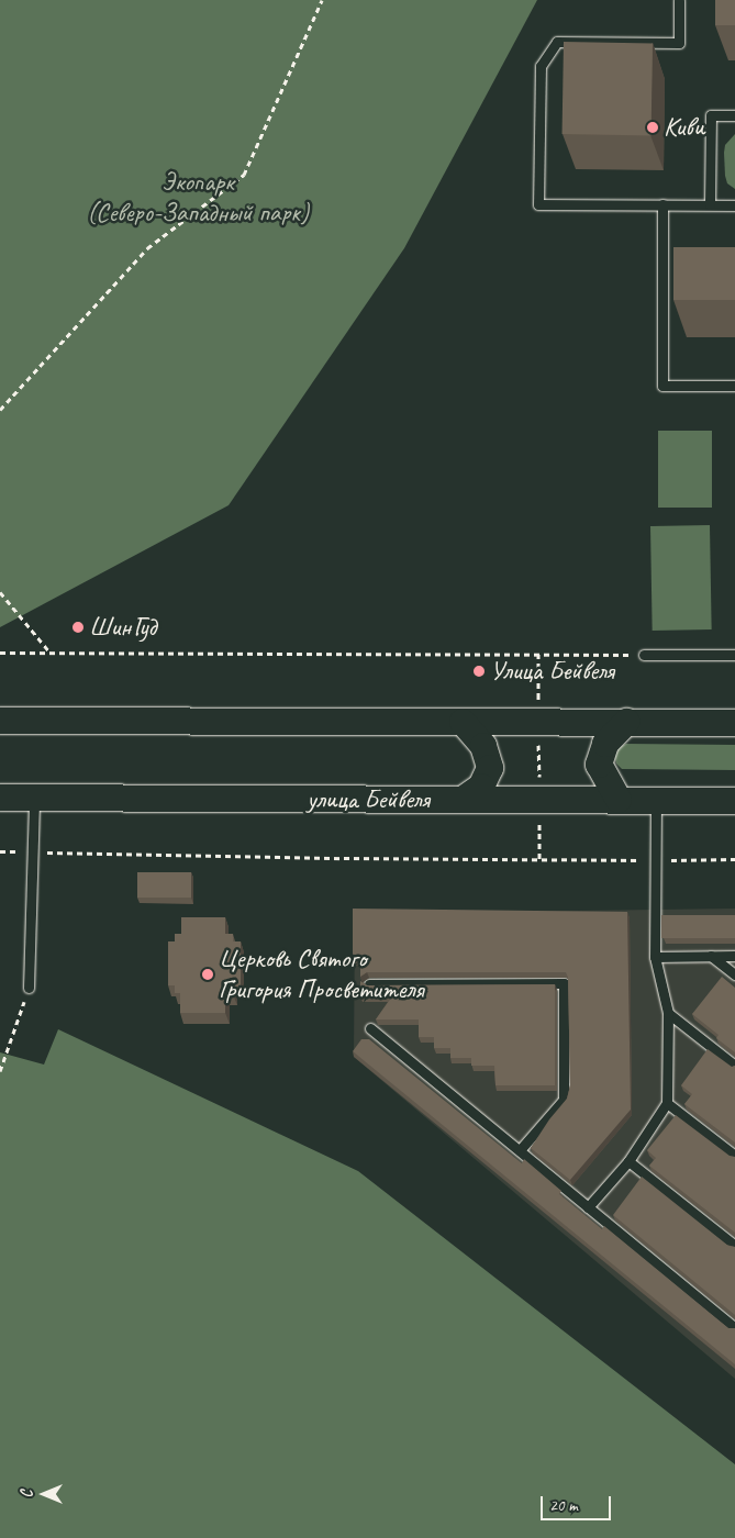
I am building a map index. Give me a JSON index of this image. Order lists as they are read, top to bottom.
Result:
{
  "streets": {
    "main road": ["улица Бейвеля"]
  },
  "parks": ["Экопарк (Северо-Западный парк)"],
  "places": [
    "Киви",
    "ШинГуд",
    "Улица Бейвеля",
    "Церковь Святого Григория Просветителя"
  ],
  "scale_bar": "20 m",
  "north": "left"
}
